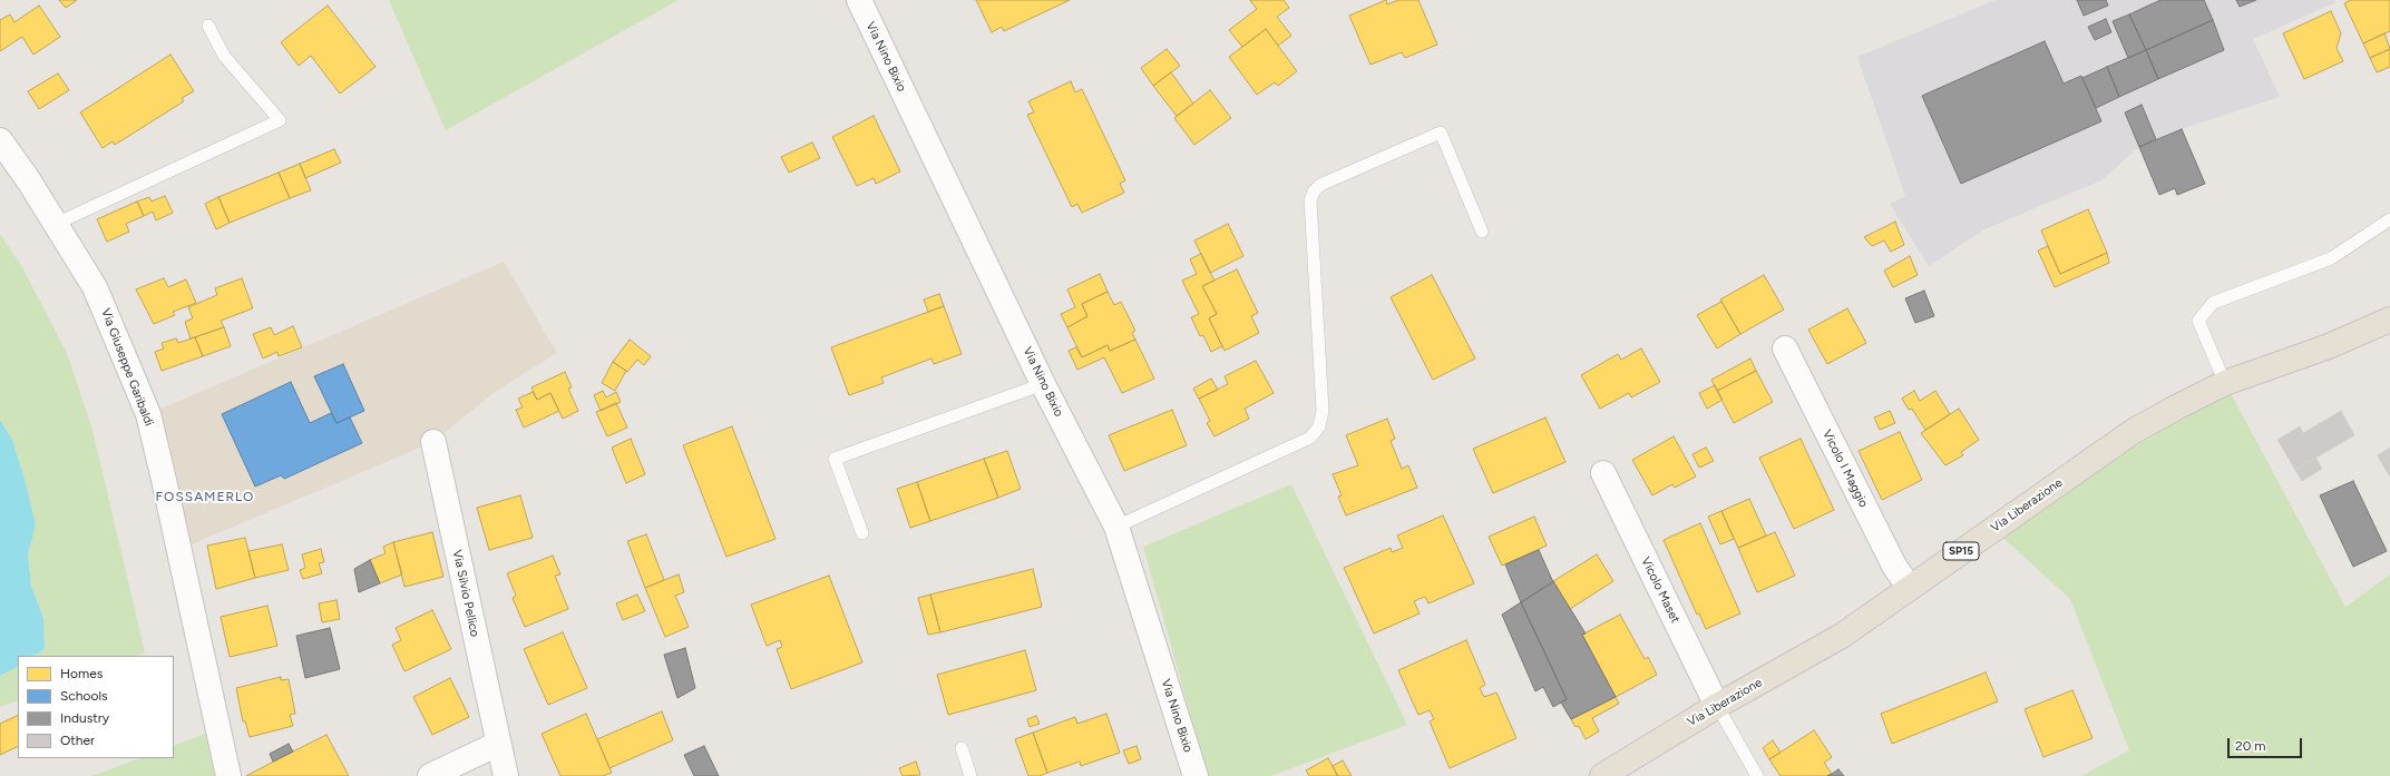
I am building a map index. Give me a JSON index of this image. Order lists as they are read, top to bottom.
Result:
{
  "streets": {
    "main road": ["Via Liberazione", "SP15"],
    "street": [
      "Via Nino Bixio",
      "Via Giuseppe Garibaldi",
      "Vicolo I Maggio",
      "Vicolo Maset",
      "Via Silvio Pellico"
    ]
  },
  "crossings": [
    ["Vicolo I Maggio", "Via Liberazione"],
    ["Via Liberazione", "Vicolo Maset"]
  ],
  "districts": ["FOSSAMERLO"],
  "legend": [
    "Homes",
    "Schools",
    "Industry",
    "Other"
  ],
  "scale_bar": "20 m"
}
